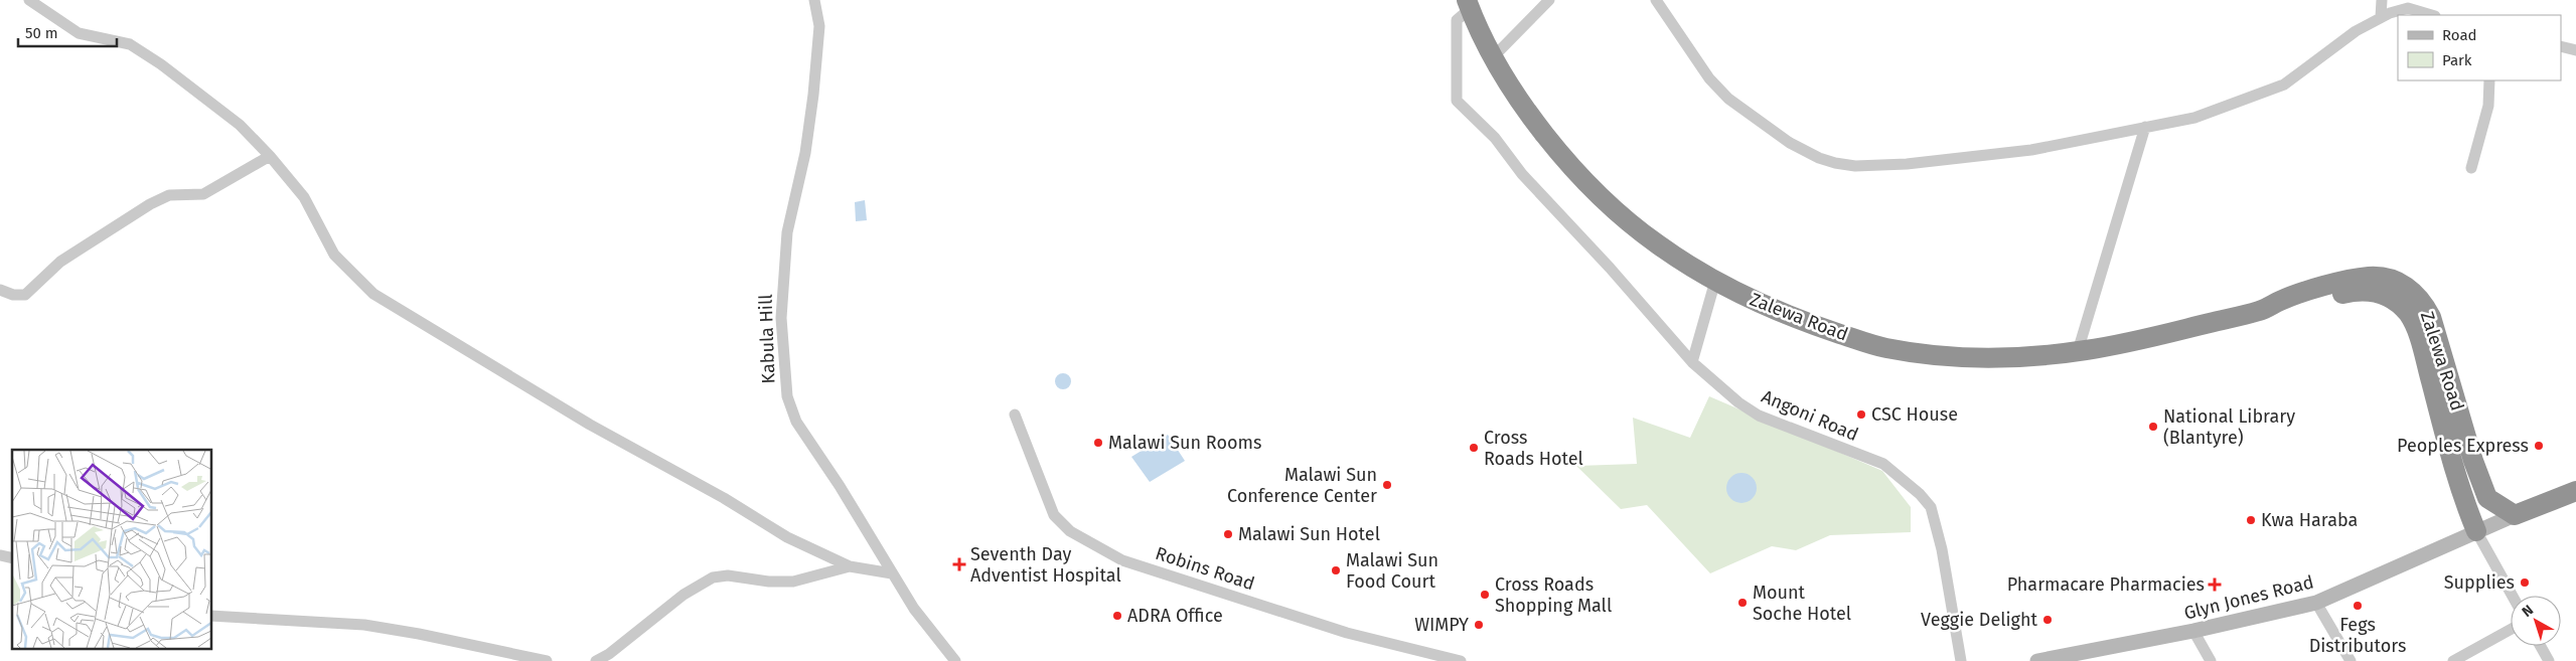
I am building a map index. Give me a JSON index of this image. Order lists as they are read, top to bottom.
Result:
{
  "streets": {
    "highway": ["Zalewa Road"],
    "street": [
      "Kabula Hill",
      "Angoni Road",
      "Robins Road",
      "Glyn Jones Road"
    ]
  },
  "crossings": [
    ["Zalewa Road", "Angoni Road"],
    ["Zalewa Road", "Glyn Jones Road"]
  ],
  "places": {
    "other": [
      "CSC House",
      "National Library (Blantyre)",
      "Malawi Sun Rooms",
      "Peoples Express",
      "Cross Roads Hotel",
      "Malawi Sun Conference Center",
      "Kwa Haraba",
      "Malawi Sun Hotel",
      "Malawi Sun Food Court",
      "Supplies",
      "Cross Roads Shopping Mall",
      "Mount Soche Hotel",
      "Fegs Distributors",
      "ADRA Office",
      "Veggie Delight",
      "WIMPY"
    ],
    "health": ["Seventh Day Adventist Hospital", "Pharmacare Pharmacies"]
  },
  "legend": ["Road", "Park"],
  "scale_bar": "50 m",
  "north": "top left"
}
